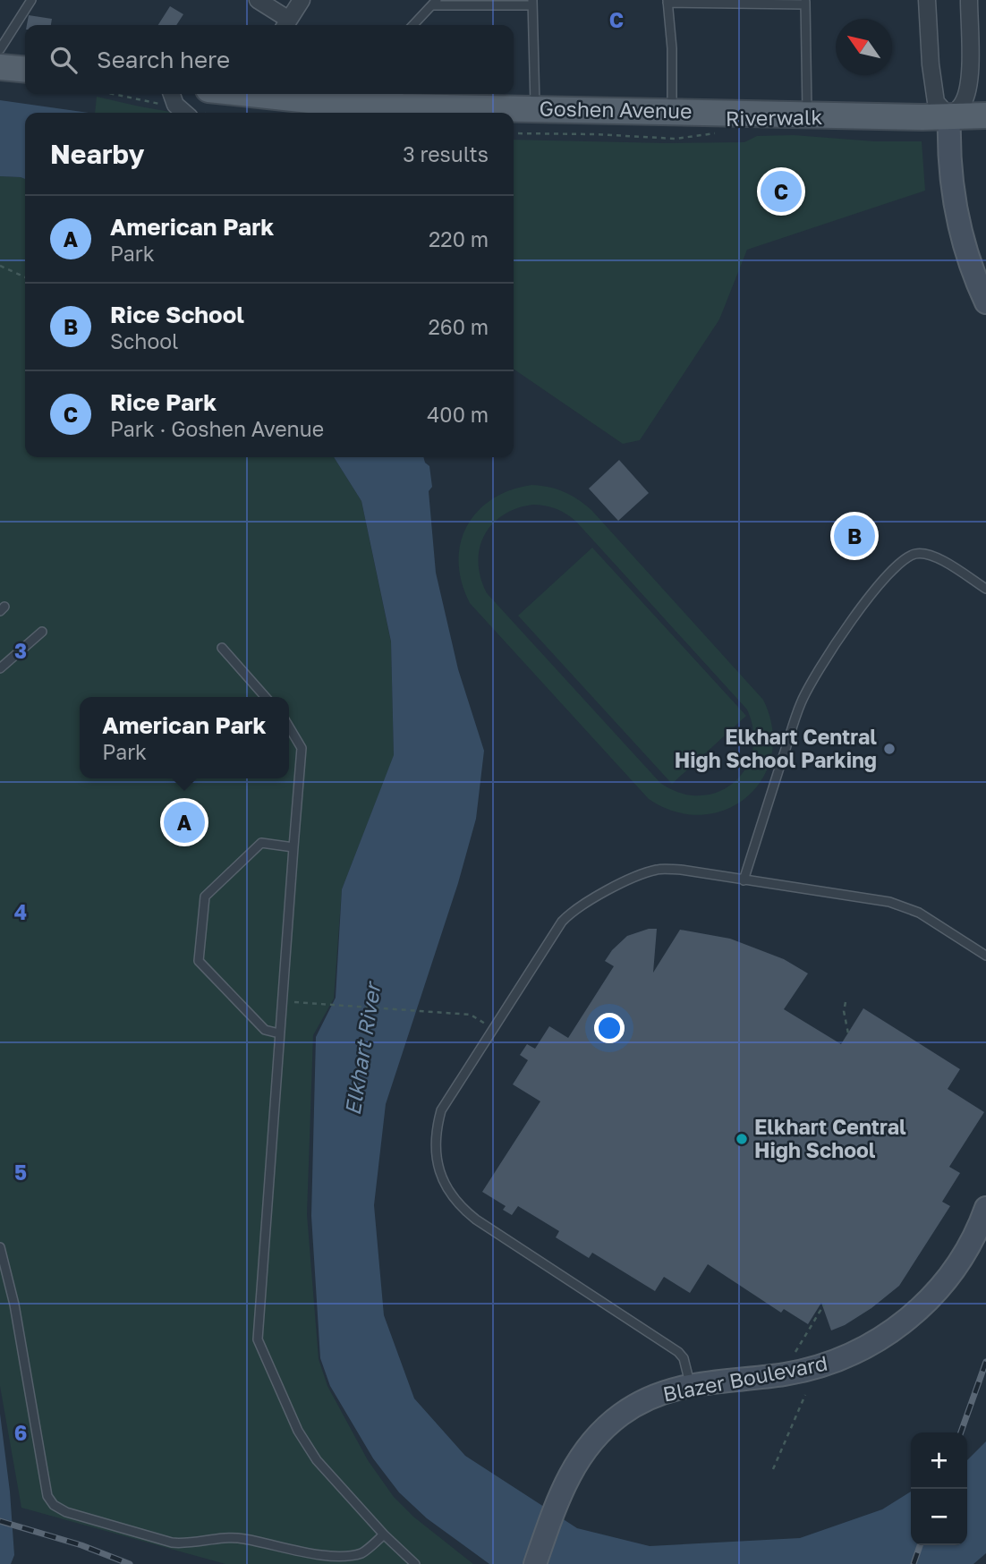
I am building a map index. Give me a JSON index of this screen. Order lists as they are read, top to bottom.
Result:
{
  "streets": {
    "main road": ["Goshen Avenue", "Blazer Boulevard"],
    "path": ["Riverwalk"]
  },
  "water": ["Elkhart River"],
  "places": ["Elkhart Central High School Parking", "Elkhart Central High School"],
  "north": "top left",
  "page": {
    "search": "Search here",
    "heading": ["Nearby", "3 results"],
    "pins": ["C", "B", "A"],
    "list": [
      {
        "mark": "A",
        "name": "American Park",
        "note": "Park",
        "value": "220 m"
      },
      {
        "mark": "B",
        "name": "Rice School",
        "note": "School",
        "value": "260 m"
      },
      {
        "mark": "C",
        "name": "Rice Park",
        "note": "Park · Goshen Avenue",
        "value": "400 m"
      }
    ],
    "popup": ["American Park", "Park"],
    "map_buttons": ["+", "−"]
  },
  "grid": {
    "columns": ["C"],
    "rows": [
      "3",
      "4",
      "5",
      "6"
    ]
  }
}
